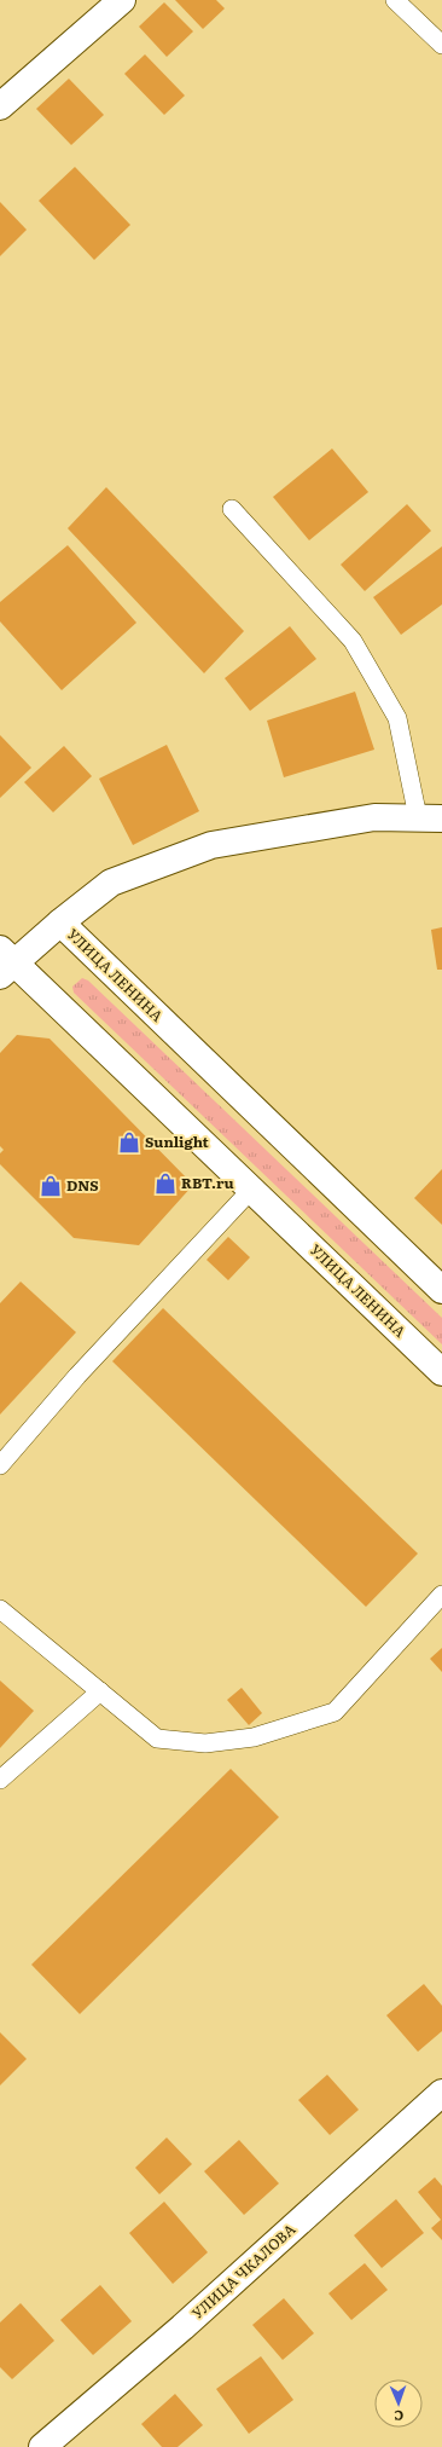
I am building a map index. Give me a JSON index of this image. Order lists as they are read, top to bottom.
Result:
{
  "streets": {
    "street": ["УЛИЦА ЛЕНИНА", "УЛИЦА ЧКАЛОВА"]
  },
  "places": {
    "shop": ["Sunlight", "RBT.ru", "DNS"]
  },
  "north": "bottom"
}
